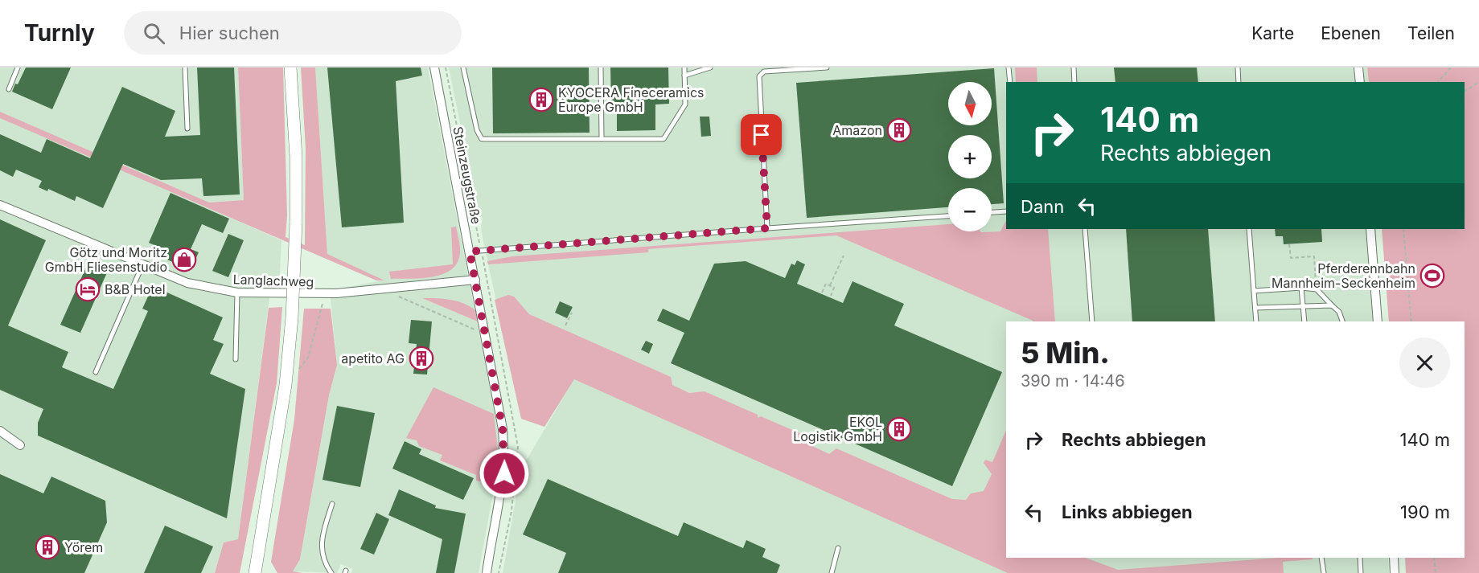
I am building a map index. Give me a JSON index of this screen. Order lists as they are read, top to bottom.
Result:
{
  "streets": {
    "street": ["Steinzeugstraße", "Langlachweg"]
  },
  "crossings": [
    ["Steinzeugstraße", "Langlachweg"]
  ],
  "places": {
    "building": [
      "KYOCERA Fineceramics Europe GmbH",
      "Amazon",
      "apetito AG",
      "EKOL Logistik GmbH",
      "Yörem"
    ],
    "shop": ["Götz und Moritz GmbH Fliesenstudio"],
    "sports": ["Pferderennbahn Mannheim-Seckenheim"],
    "hotel": ["B&B Hotel"]
  },
  "north": "bottom",
  "page": {
    "header": "Turnly",
    "search": "Hier suchen",
    "nav": ["Karte", "Ebenen", "Teilen"],
    "map_buttons": ["+", "−"],
    "turn": ["140 m", "Rechts abbiegen"],
    "then": "Dann",
    "heading": ["5 Min.", "390 m · 14:46"],
    "list": [
      {
        "name": "Rechts abbiegen",
        "value": "140 m"
      },
      {
        "name": "Links abbiegen",
        "value": "190 m"
      }
    ]
  }
}
